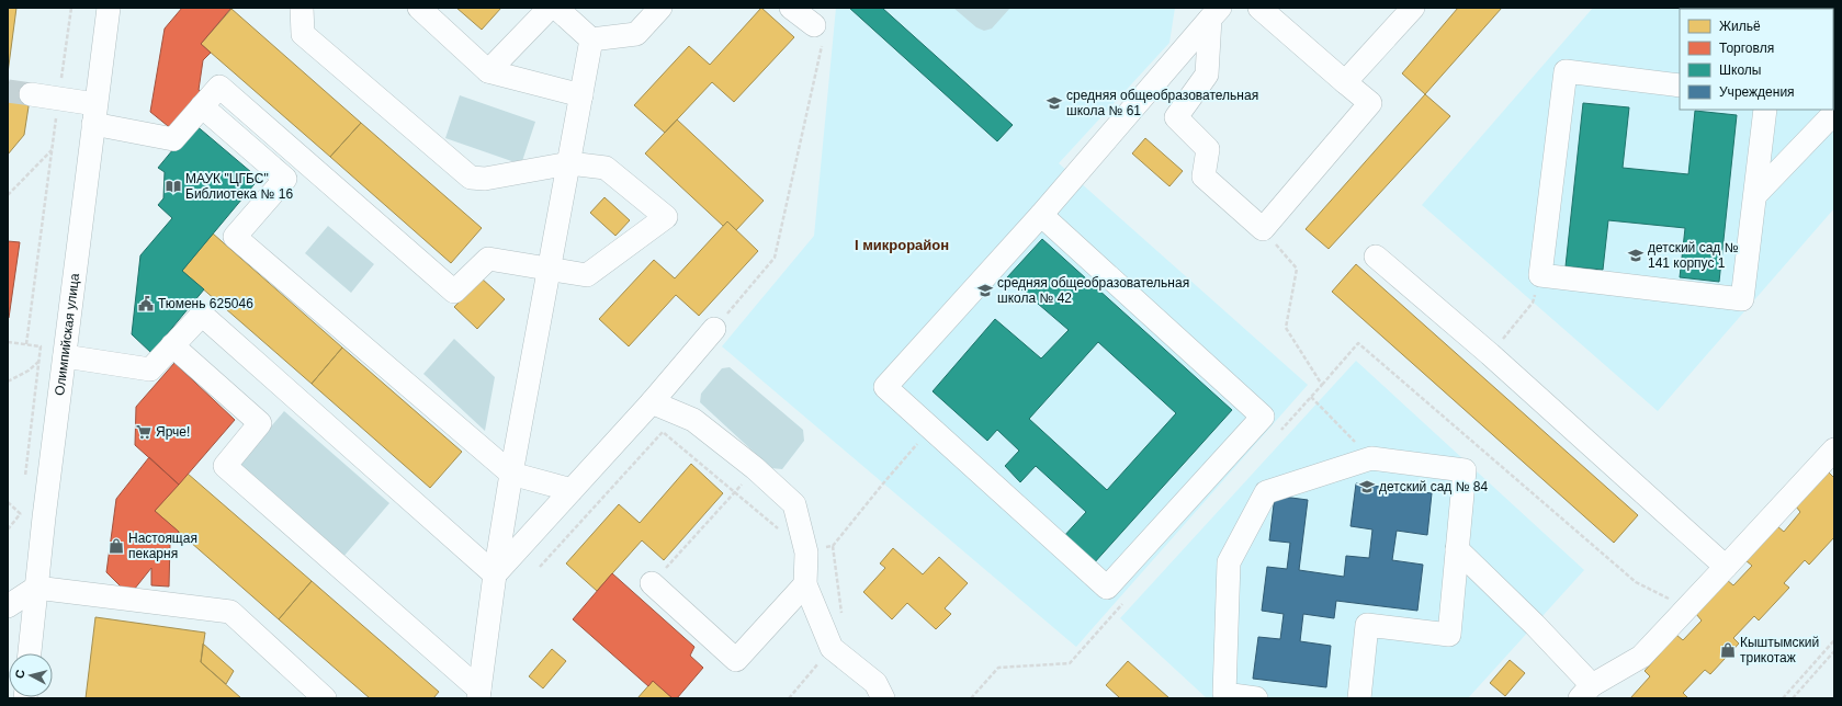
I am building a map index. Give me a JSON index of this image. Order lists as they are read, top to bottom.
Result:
{
  "streets": {
    "street": ["Олимпийская улица"]
  },
  "districts": ["I микрорайон"],
  "places": {
    "school or university": [
      "средняя общеобразовательная школа № 61",
      "детский сад № 141 корпус 1",
      "средняя общеобразовательная школа № 42",
      "детский сад № 84"
    ],
    "library": ["МАУК \"ЦГБС\" Библиотека № 16"],
    "public building": ["Тюмень 625046"],
    "supermarket": ["Ярче!"],
    "shop": ["Настоящая пекарня", "Кыштымский трикотаж"]
  },
  "legend": [
    "Жильё",
    "Торговля",
    "Школы",
    "Учреждения"
  ],
  "north": "left"
}
